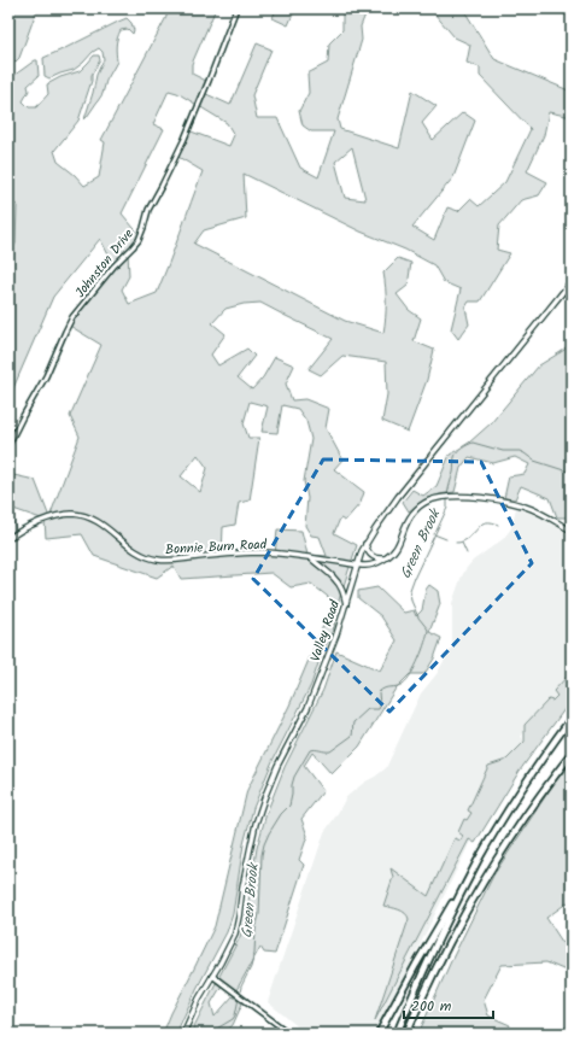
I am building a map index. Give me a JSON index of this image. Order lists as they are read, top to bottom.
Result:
{
  "streets": {
    "main road": ["Bonnie Burn Road", "Valley Road"],
    "street": ["Johnston Drive"]
  },
  "crossings": [
    ["Bonnie Burn Road", "Valley Road"]
  ],
  "water": ["Green Brook"],
  "scale_bar": "200 m"
}
